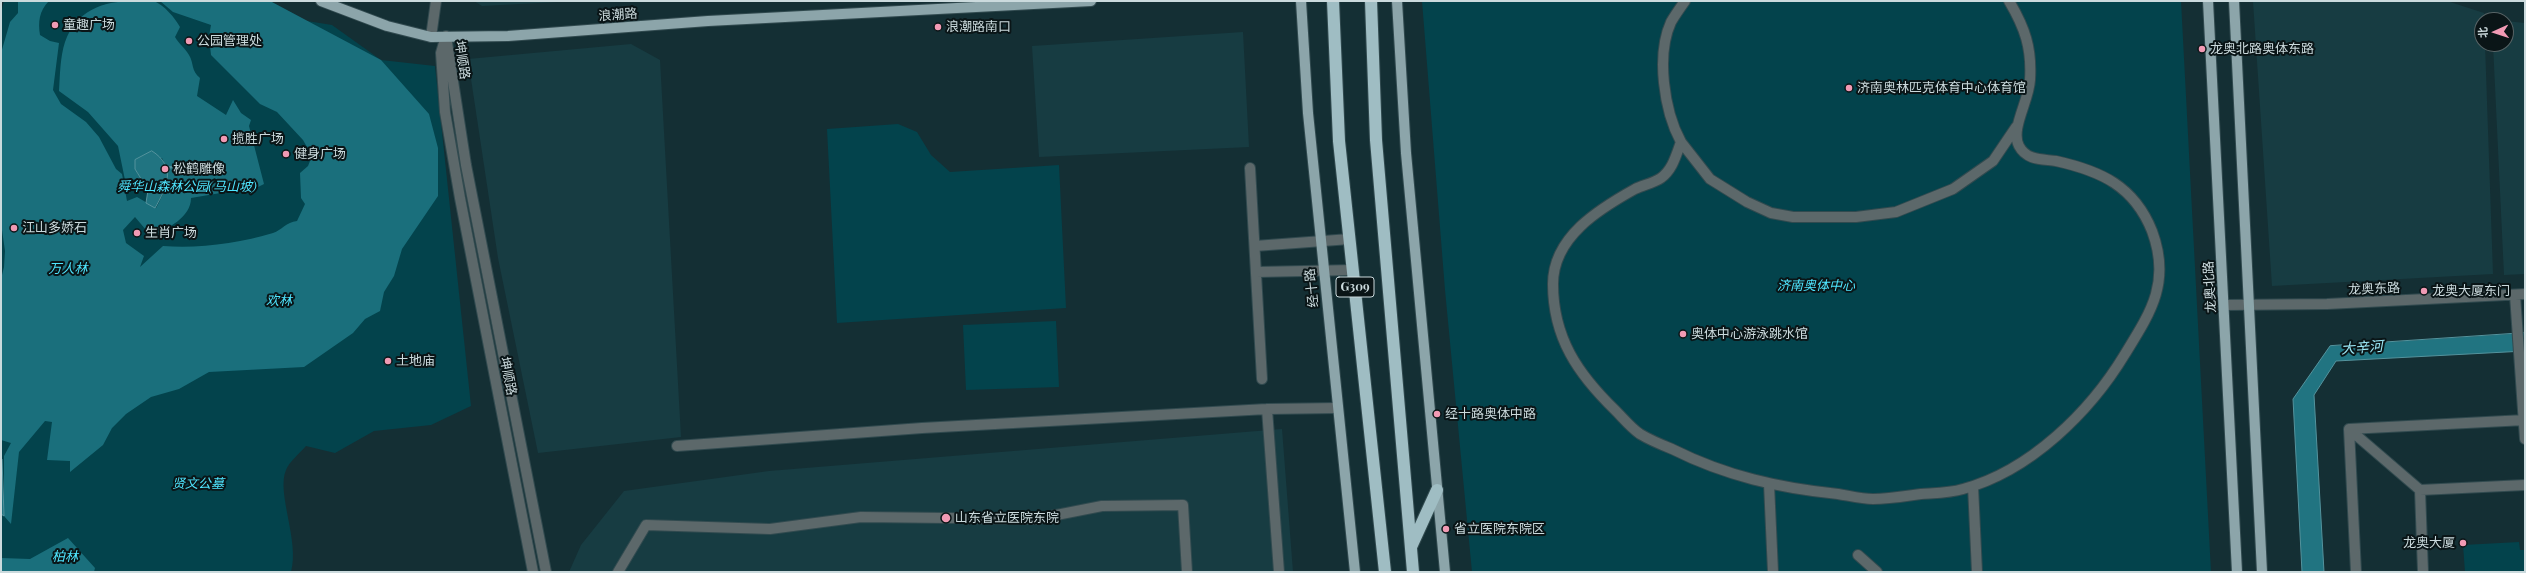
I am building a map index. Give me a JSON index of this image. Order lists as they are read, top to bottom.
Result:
{
  "streets": {
    "highway": ["G309"],
    "main road": ["浪潮路", "龙奥北路", "经十路"],
    "street": ["坤顺路", "龙奥东路"]
  },
  "crossings": [
    ["浪潮路", "坤顺路"],
    ["龙奥北路", "龙奥东路"]
  ],
  "water": ["大辛河"],
  "parks": [
    "舜华山森林公园(马山坡)",
    "万人林",
    "济南奥体中心",
    "欢林",
    "贤文公墓",
    "柏林"
  ],
  "places": [
    "童趣广场",
    "浪潮路南口",
    "公园管理处",
    "龙奥北路奥体东路",
    "济南奥林匹克体育中心体育馆",
    "揽胜广场",
    "健身广场",
    "松鹤雕像",
    "江山多娇石",
    "生肖广场",
    "龙奥大厦东门",
    "奥体中心游泳跳水馆",
    "土地庙",
    "经十路奥体中路",
    "山东省立医院东院",
    "省立医院东院区",
    "龙奥大厦"
  ],
  "north": "left"
}
